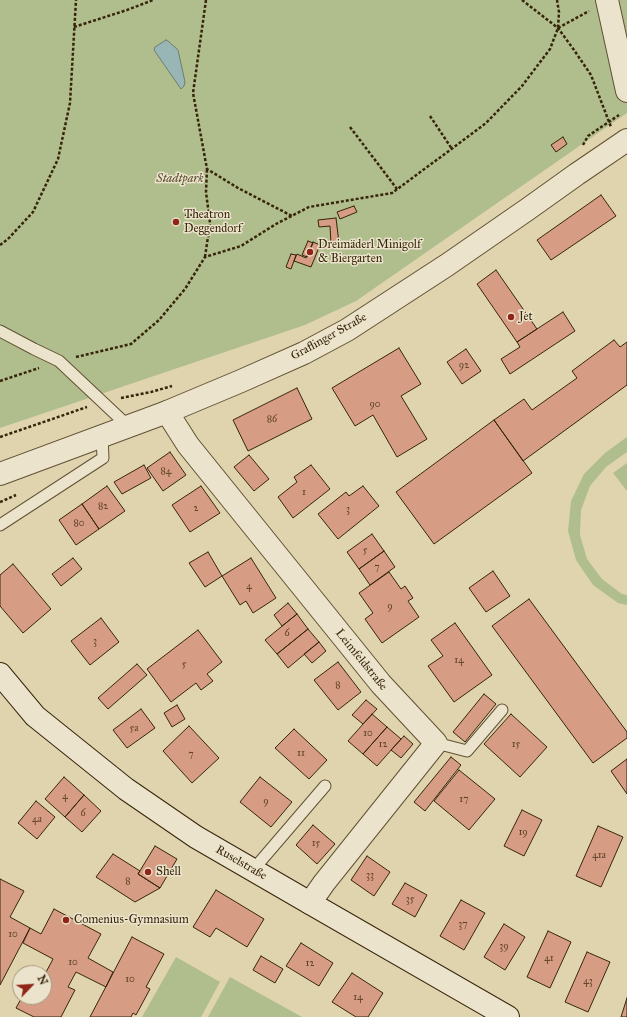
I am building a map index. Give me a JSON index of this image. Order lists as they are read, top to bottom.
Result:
{
  "streets": {
    "street": ["Graflinger Straße", "Leimfeldstraße", "Ruselstraße"]
  },
  "crossings": [
    ["Graflinger Straße", "Leimfeldstraße"]
  ],
  "parks": ["Stadtpark"],
  "places": [
    "Theatron Deggendorf",
    "Dreimäderl Minigolf & Biergarten",
    "Jet",
    "Shell",
    "Comenius-Gymnasium"
  ],
  "house_numbers": [
    "92",
    "90",
    "86",
    "84",
    "1",
    "82",
    "2",
    "3",
    "80",
    "5",
    "7",
    "4",
    "9",
    "6",
    "3",
    "14",
    "5",
    "8",
    "5a",
    "10",
    "12",
    "15",
    "11",
    "7",
    "4",
    "17",
    "9",
    "6",
    "4a",
    "19",
    "15",
    "41a",
    "33",
    "8",
    "35",
    "37",
    "10",
    "39",
    "41",
    "10",
    "12",
    "10",
    "43",
    "14"
  ],
  "north": "top right"
}
